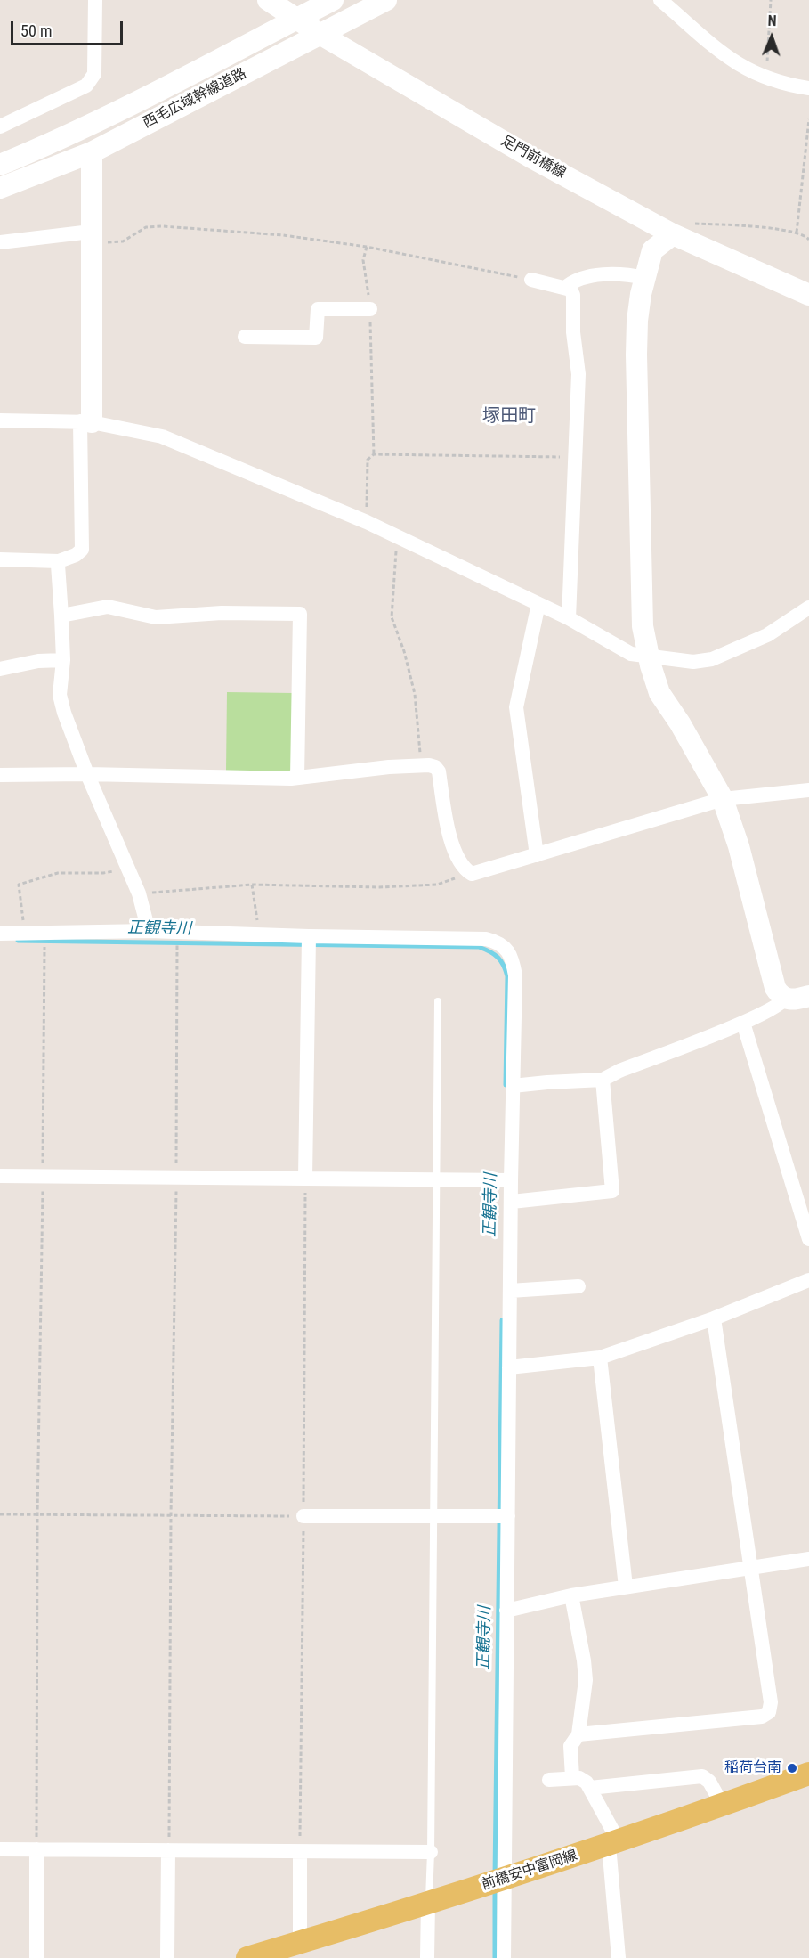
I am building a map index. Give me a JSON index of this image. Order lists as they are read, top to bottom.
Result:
{
  "streets": {
    "main road": ["西毛広域幹線道路", "足門前橋線", "前橋安中富岡線"]
  },
  "crossings": [
    ["西毛広域幹線道路", "足門前橋線"]
  ],
  "districts": ["塚田町"],
  "water": ["正観寺川"],
  "places": ["稲荷台南"],
  "scale_bar": "50 m",
  "north": "top"
}
